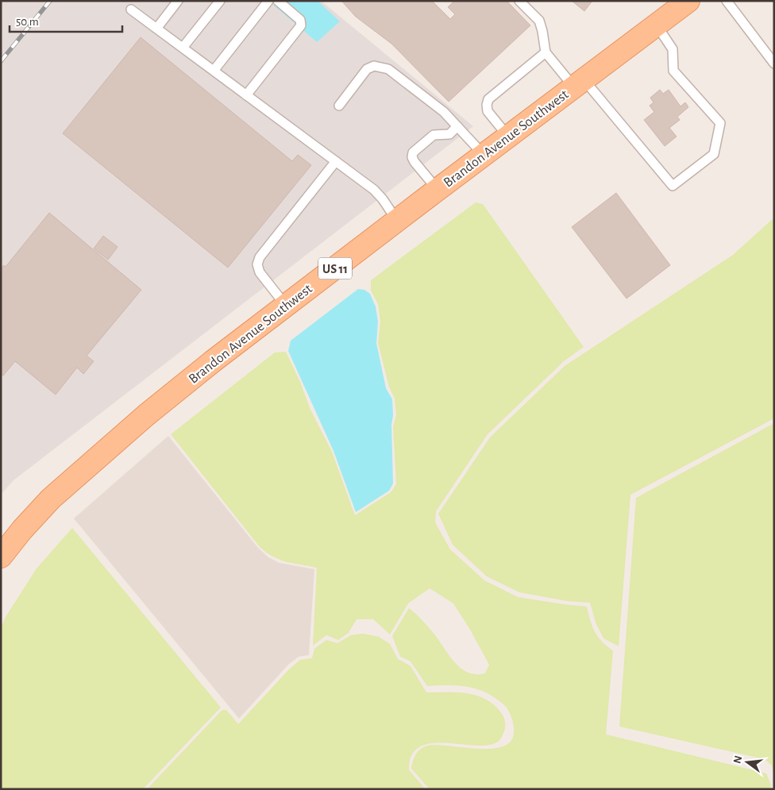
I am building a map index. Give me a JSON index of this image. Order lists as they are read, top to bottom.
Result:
{
  "streets": {
    "main road": ["Brandon Avenue Southwest", "US 11"]
  },
  "scale_bar": "50 m",
  "north": "left"
}
